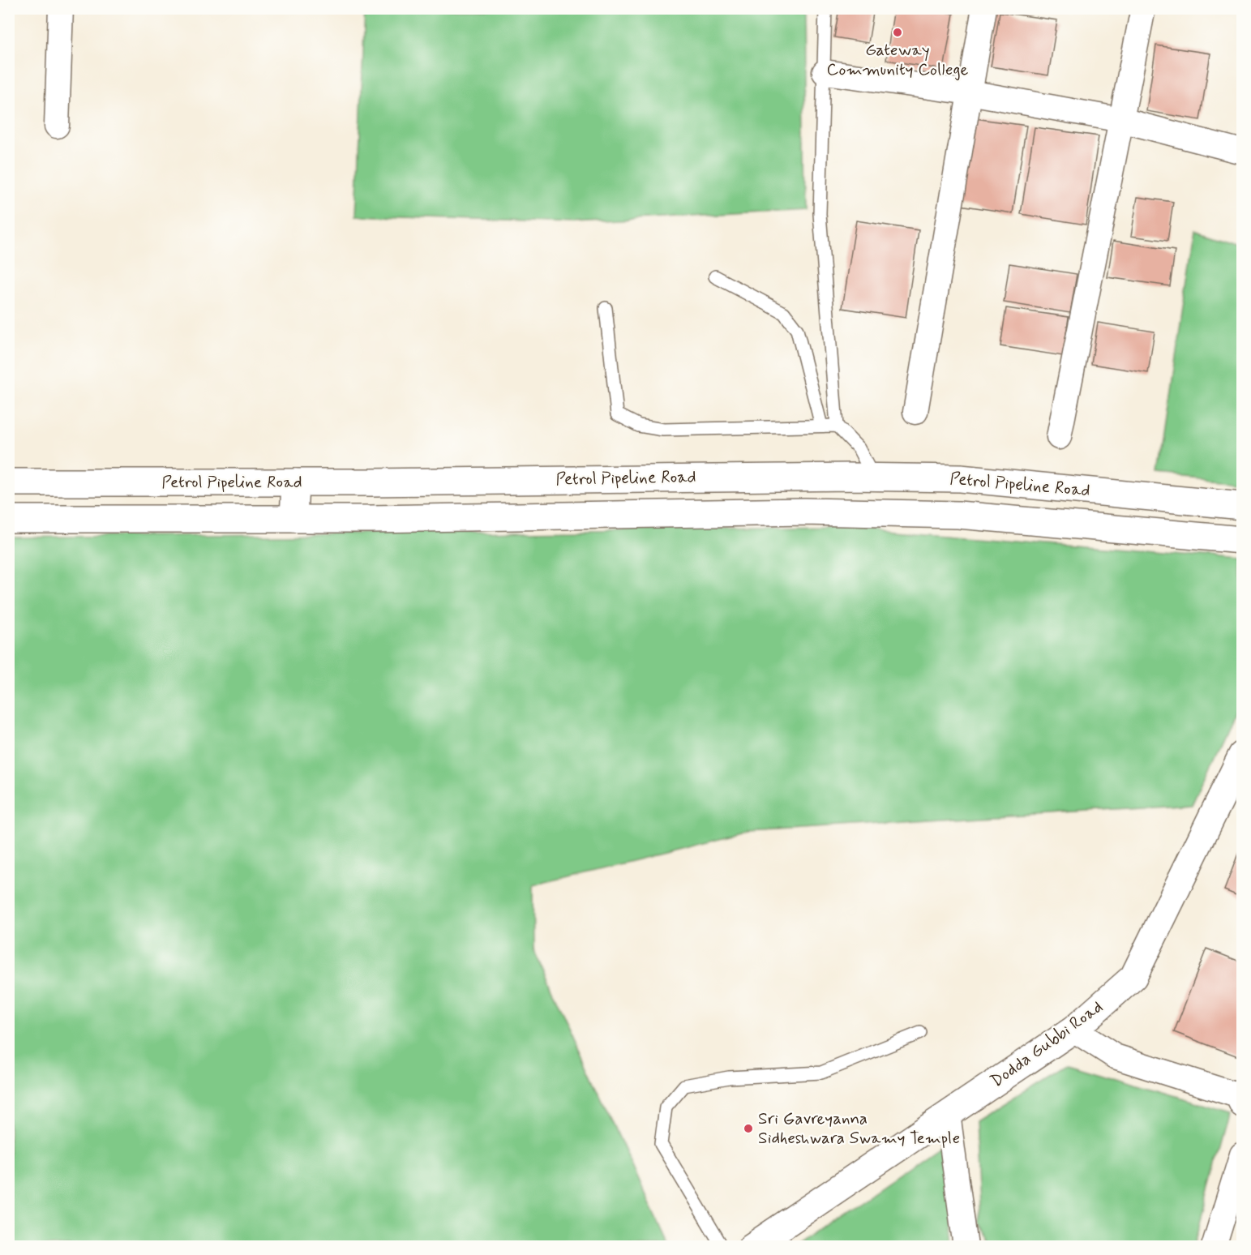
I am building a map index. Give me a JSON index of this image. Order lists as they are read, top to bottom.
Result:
{
  "streets": {
    "main road": ["Petrol Pipeline Road", "Dodda Gubbi Road"]
  },
  "places": ["Gateway Community College", "Sri Gavreyanna Sidheshwara Swamy Temple"]
}
